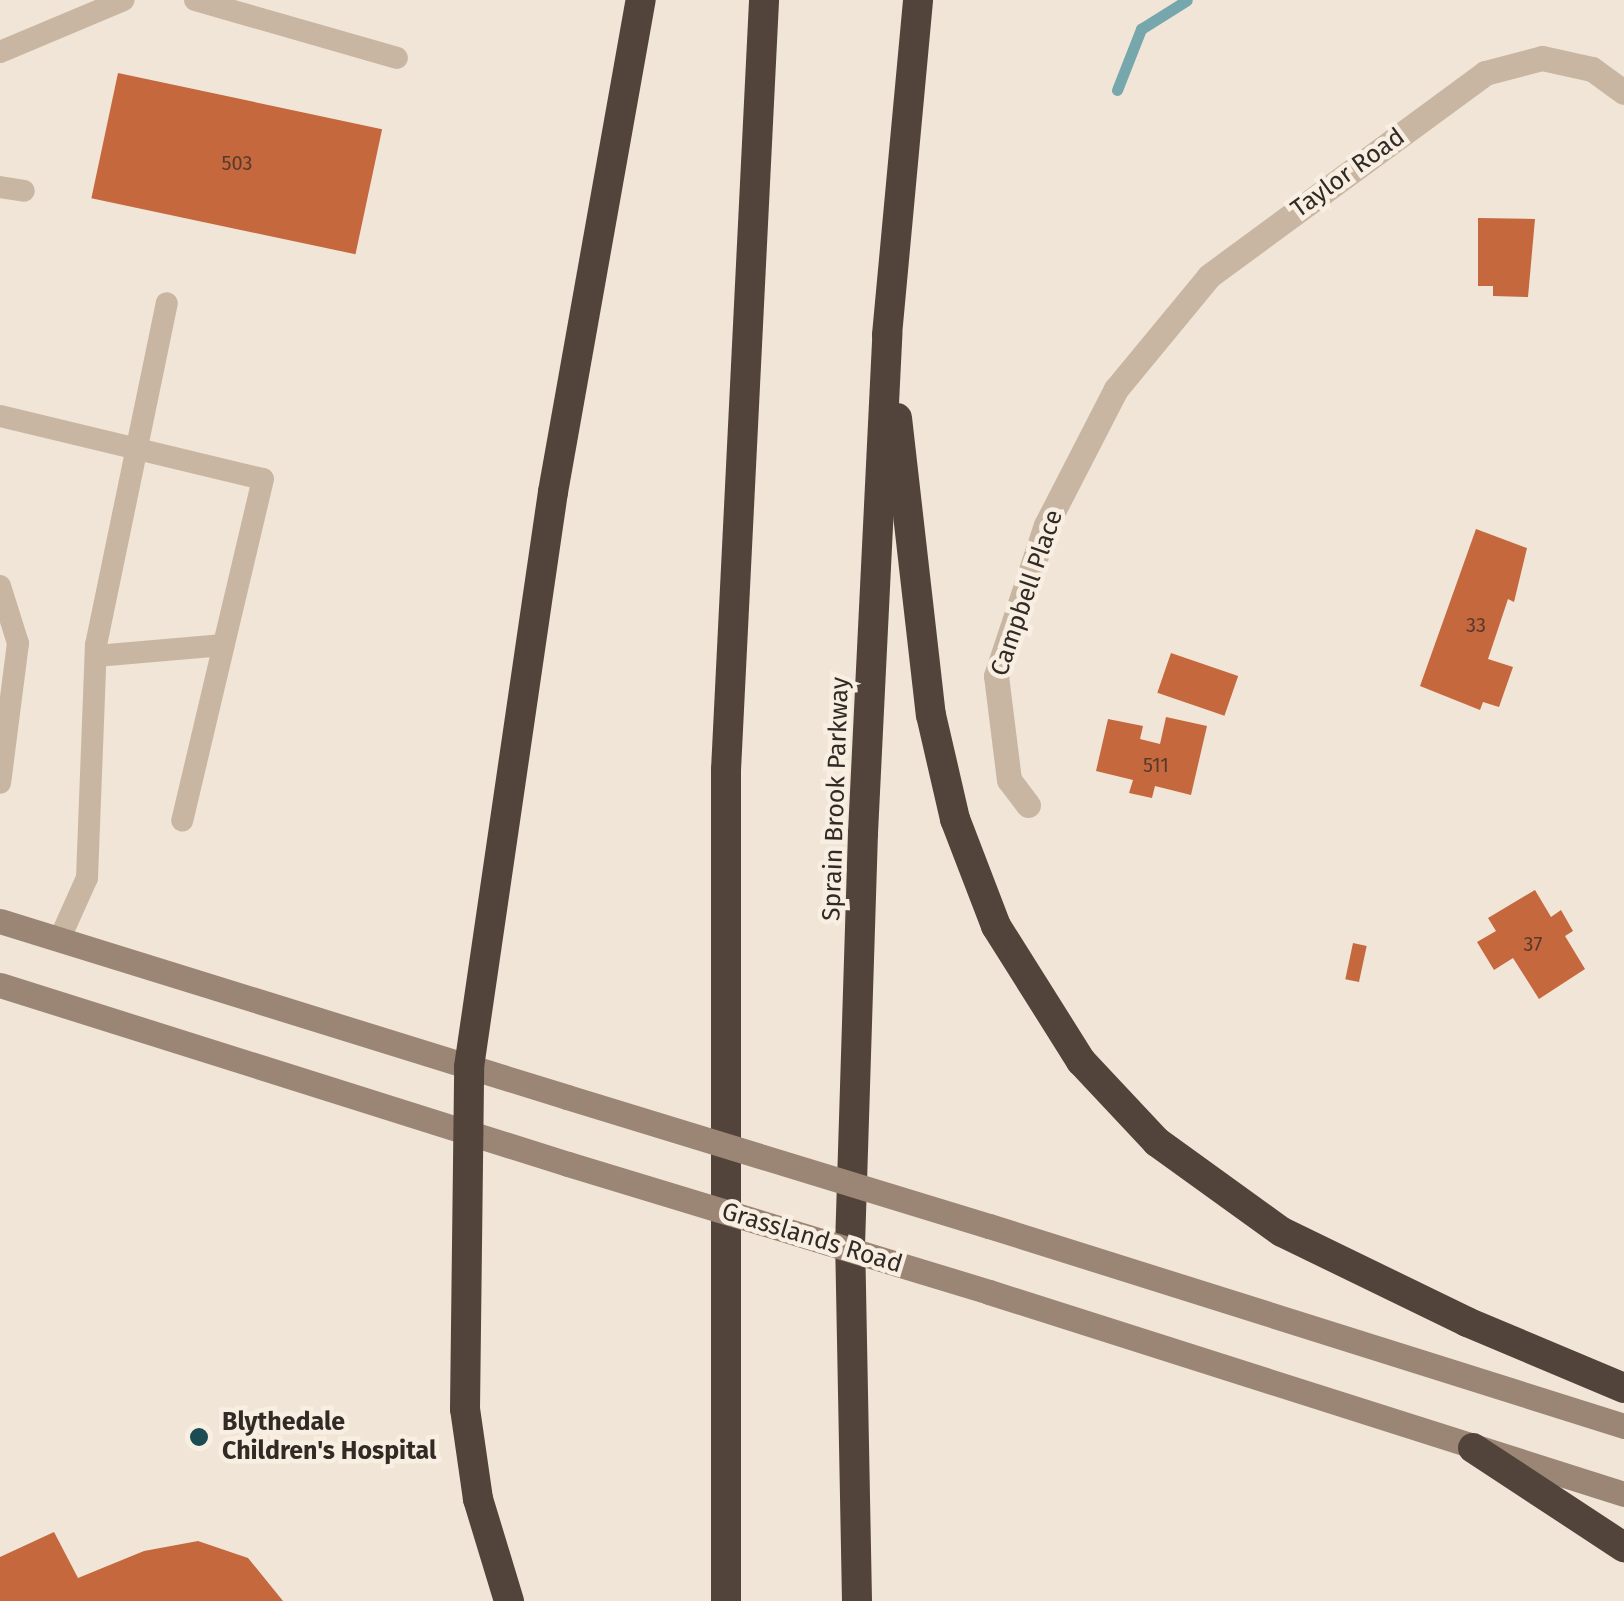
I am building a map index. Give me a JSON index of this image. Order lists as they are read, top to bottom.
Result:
{
  "streets": {
    "highway": ["Sprain Brook Parkway"],
    "main road": ["Grasslands Road"],
    "street": ["Taylor Road", "Campbell Place"]
  },
  "crossings": [
    ["Taylor Road", "Campbell Place"]
  ],
  "places": ["Blythedale Children's Hospital"],
  "house_numbers": [
    "503",
    "33",
    "511",
    "37"
  ]
}
